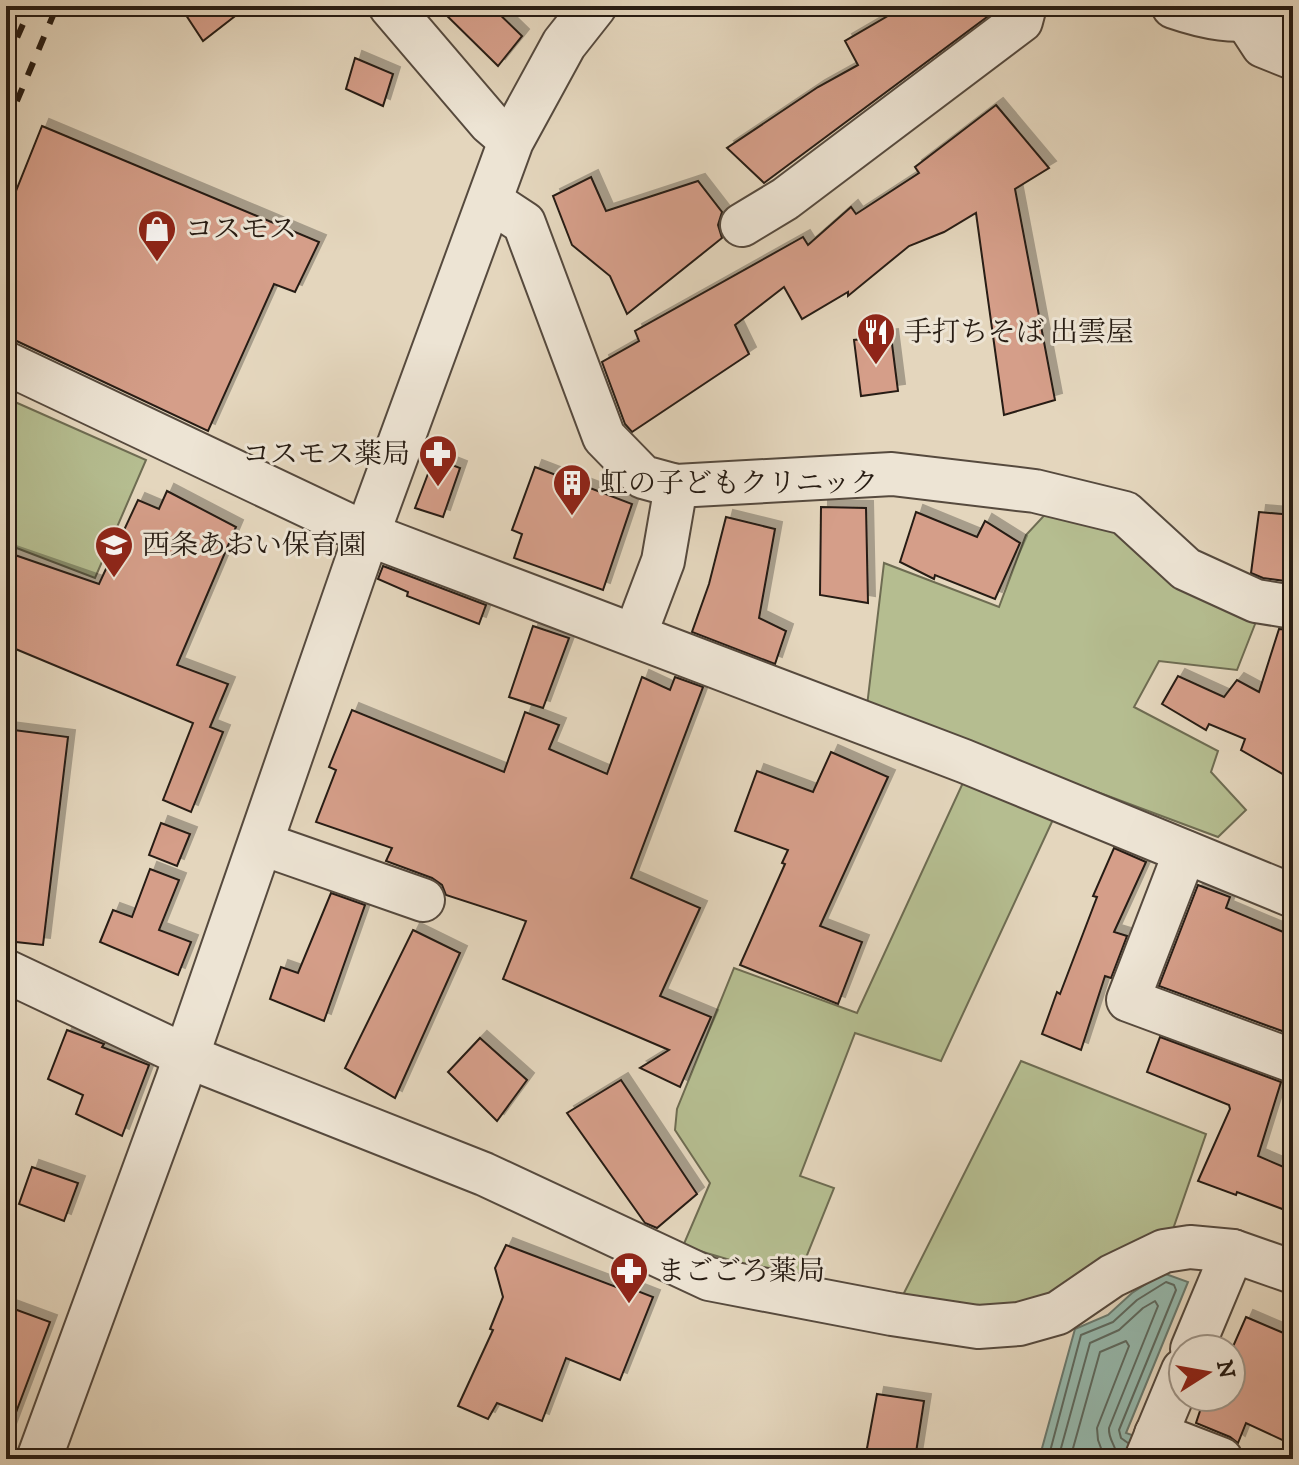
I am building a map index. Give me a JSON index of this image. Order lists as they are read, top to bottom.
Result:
{
  "places": {
    "shop": ["コスモス"],
    "restaurant": ["手打ちそば 出雲屋"],
    "pharmacy": ["コスモス薬局", "まごごろ薬局"],
    "building": ["虹の子どもクリニック"],
    "school or university": ["西条あおい保育園"]
  },
  "north": "right"
}
